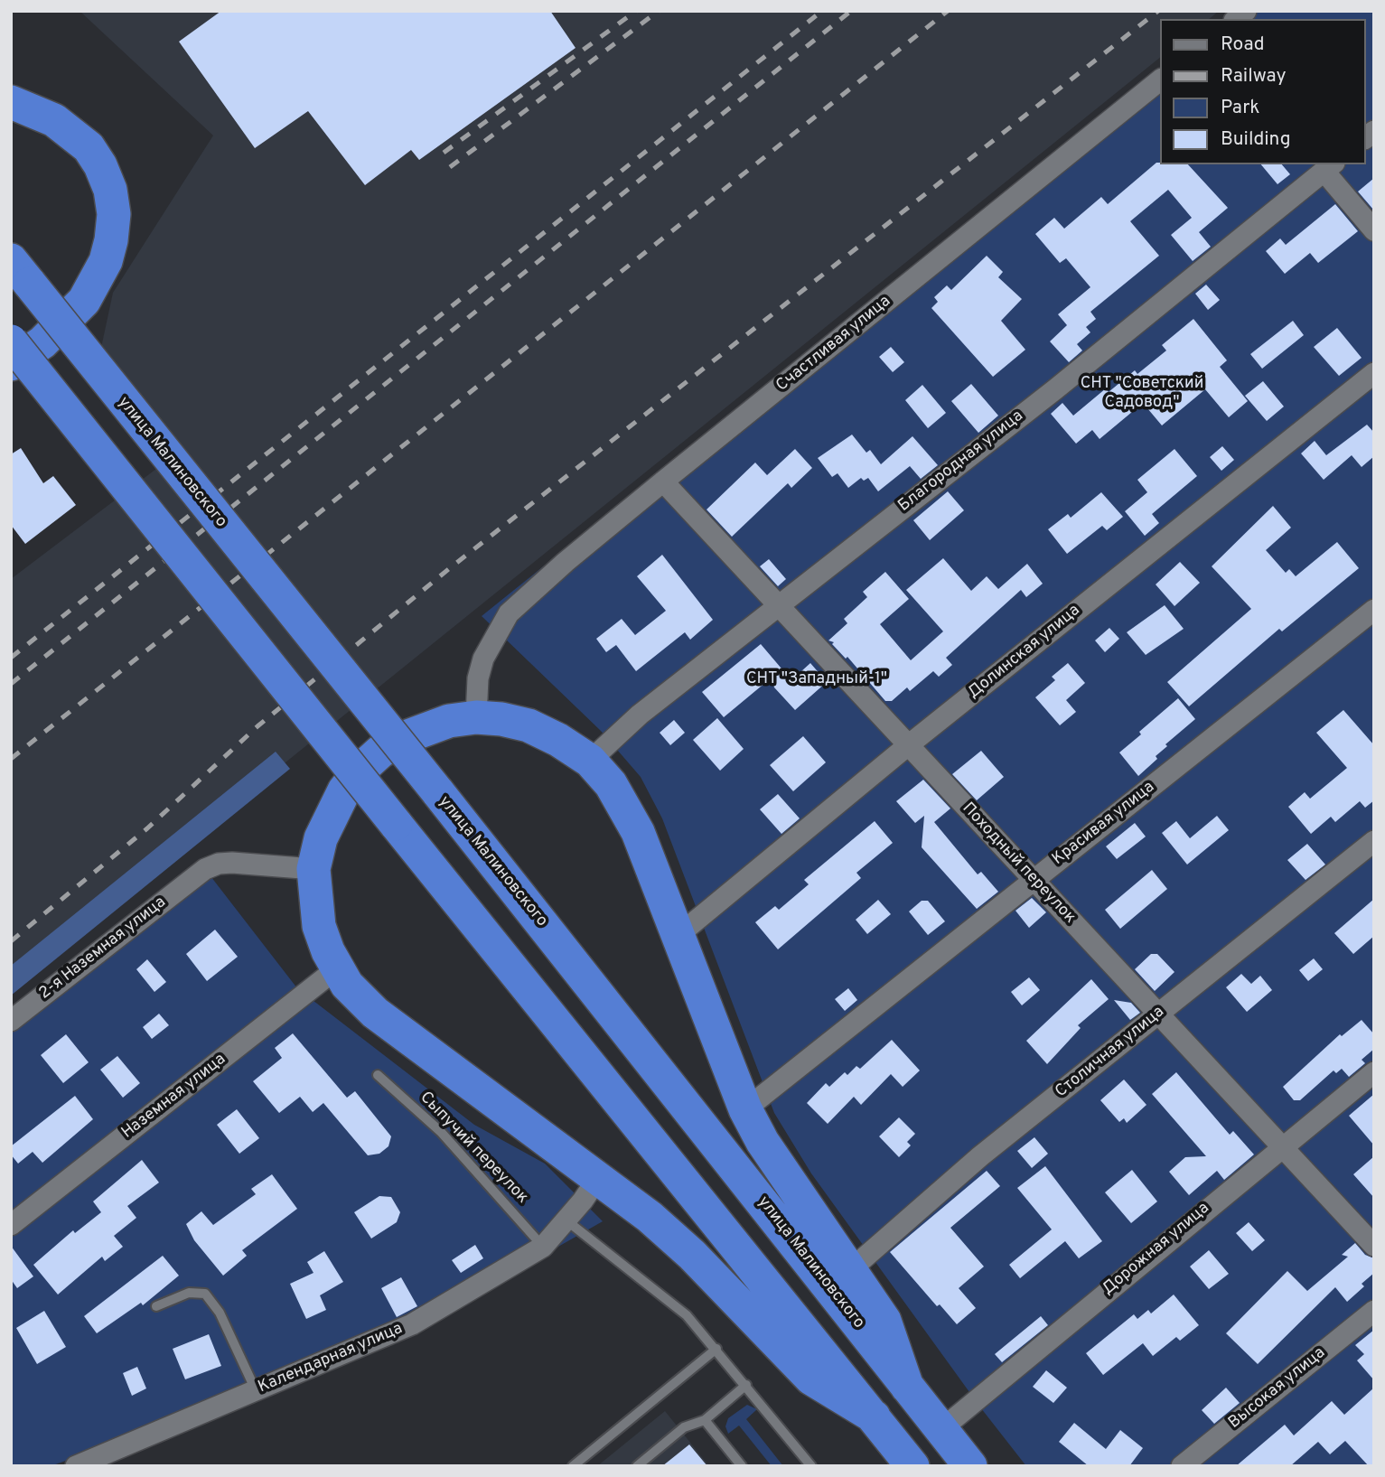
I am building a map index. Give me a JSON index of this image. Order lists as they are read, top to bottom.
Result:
{
  "streets": {
    "highway": ["улица Малиновского"],
    "street": [
      "Счастливая улица",
      "Благородная улица",
      "Долинская улица",
      "Красивая улица",
      "Походный переулок",
      "2-я Наземная улица",
      "Столичная улица",
      "Наземная улица",
      "Дорожная улица",
      "Календарная улица",
      "Высокая улица"
    ],
    "lane": ["Сыпучий переулок"]
  },
  "crossings": [
    ["Счастливая улица", "Походный переулок"],
    ["Благородная улица", "Походный переулок"],
    ["улица Малиновского", "Дорожная улица"],
    ["Долинская улица", "Походный переулок"],
    ["Красивая улица", "Походный переулок"],
    ["Походный переулок", "Столичная улица"],
    ["Походный переулок", "Дорожная улица"],
    ["Сыпучий переулок", "Календарная улица"]
  ],
  "parks": ["СНТ \"Советский Садовод\"", "СНТ \"Западный-1\""],
  "legend": [
    "Road",
    "Railway",
    "Park",
    "Building"
  ]
}
